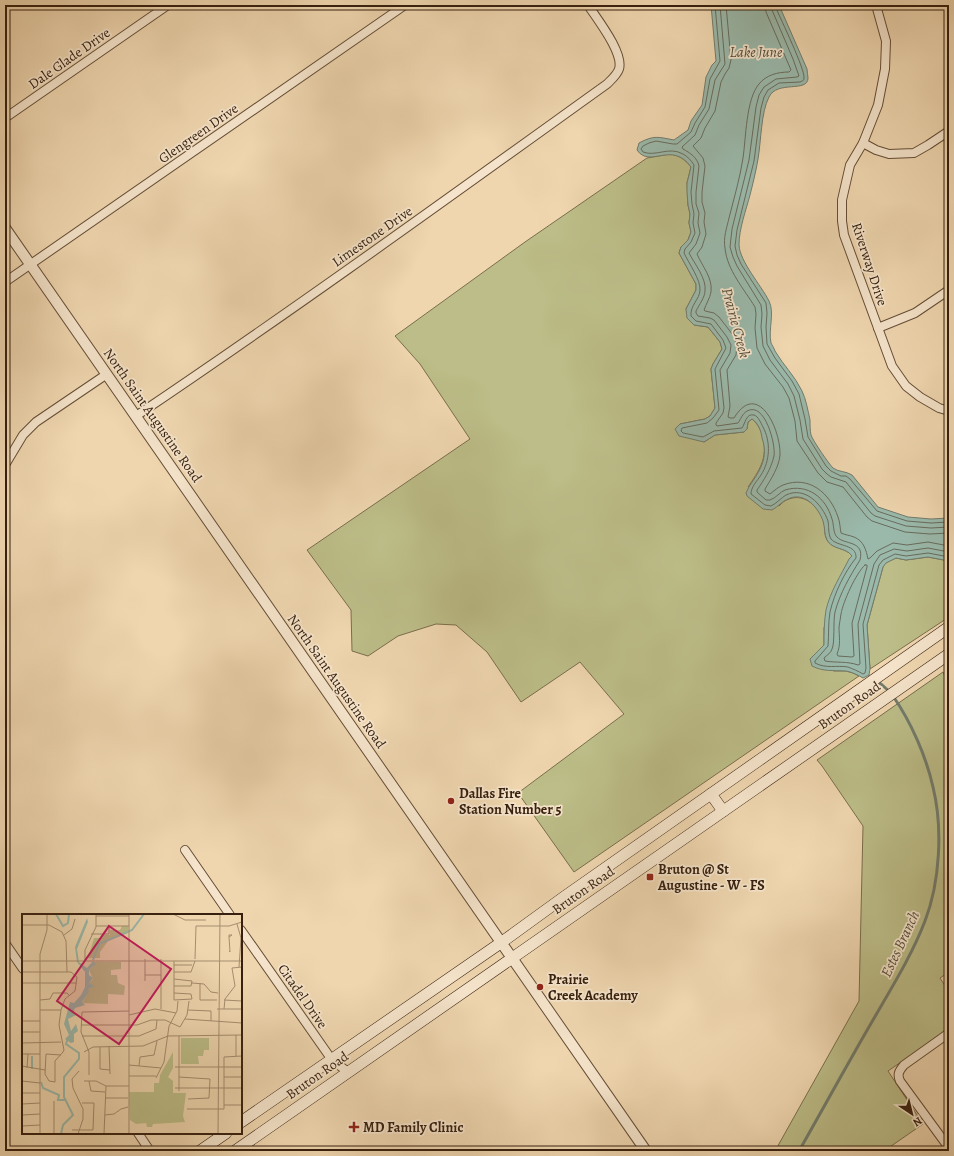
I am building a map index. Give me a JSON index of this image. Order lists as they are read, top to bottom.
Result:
{
  "streets": {
    "main road": ["Bruton Road"],
    "street": [
      "Dale Glade Drive",
      "Glengreen Drive",
      "Limestone Drive",
      "Riverway Drive",
      "North Saint Augustine Road",
      "Citadel Drive"
    ]
  },
  "crossings": [
    ["Glengreen Drive", "North Saint Augustine Road"],
    ["Limestone Drive", "North Saint Augustine Road"],
    ["North Saint Augustine Road", "Bruton Road"],
    ["Bruton Road", "Citadel Drive"]
  ],
  "water": ["Lake June", "Prairie Creek", "Estes Branch"],
  "places": {
    "other": ["Dallas Fire Station Number 5", "Prairie Creek Academy"],
    "transit": ["Bruton @ St Augustine - W - FS"],
    "health": ["MD Family Clinic"]
  },
  "north": "bottom right"
}
